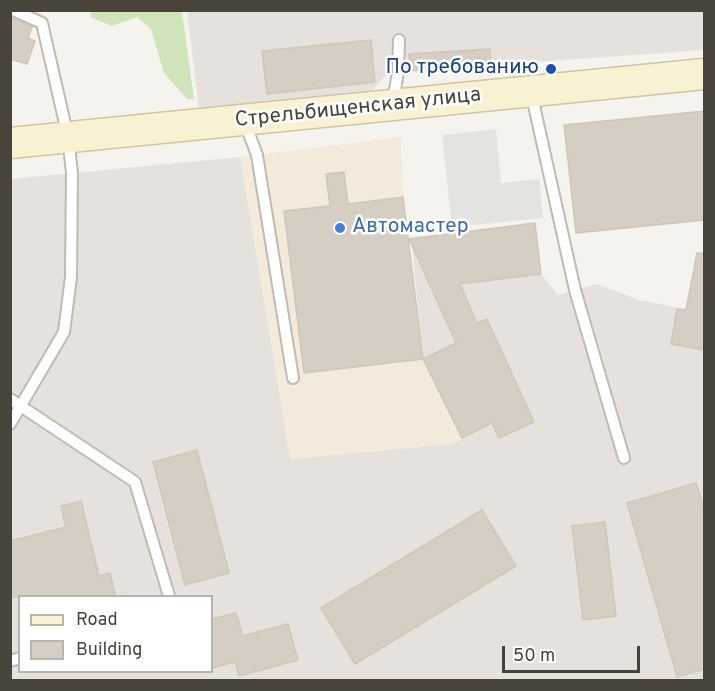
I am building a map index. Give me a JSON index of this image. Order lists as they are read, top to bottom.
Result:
{
  "streets": {
    "main road": ["Стрельбищенская улица"]
  },
  "places": ["По требованию", "Автомастер"],
  "legend": ["Road", "Building"],
  "scale_bar": "50 m"
}
